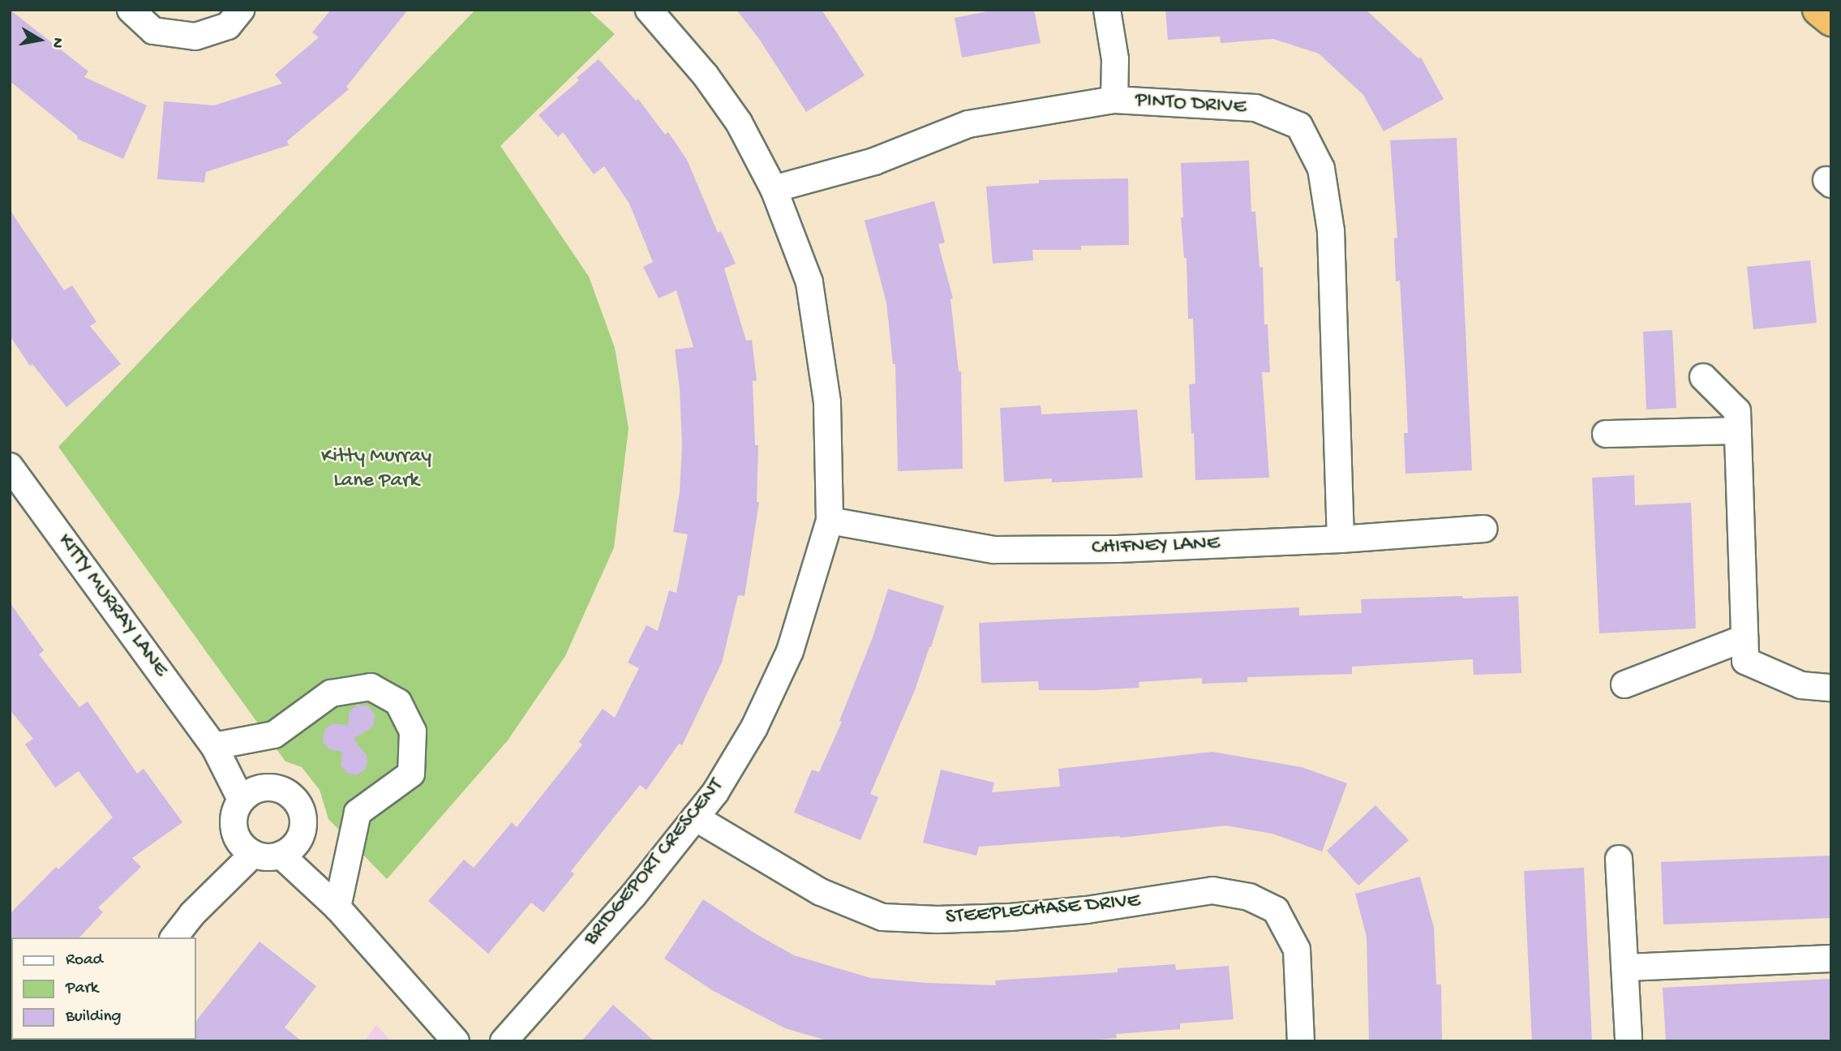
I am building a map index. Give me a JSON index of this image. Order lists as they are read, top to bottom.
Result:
{
  "streets": {
    "street": [
      "PINTO DRIVE",
      "CHIFNEY LANE",
      "KITTY MURRAY LANE",
      "BRIDGEPORT CRESCENT",
      "STEEPLECHASE DRIVE"
    ]
  },
  "crossings": [
    ["PINTO DRIVE", "CHIFNEY LANE"],
    ["PINTO DRIVE", "BRIDGEPORT CRESCENT"],
    ["CHIFNEY LANE", "BRIDGEPORT CRESCENT"],
    ["BRIDGEPORT CRESCENT", "STEEPLECHASE DRIVE"]
  ],
  "parks": ["Kitty Murray Lane Park"],
  "legend": ["Road", "Park", "Building"],
  "north": "right"
}
